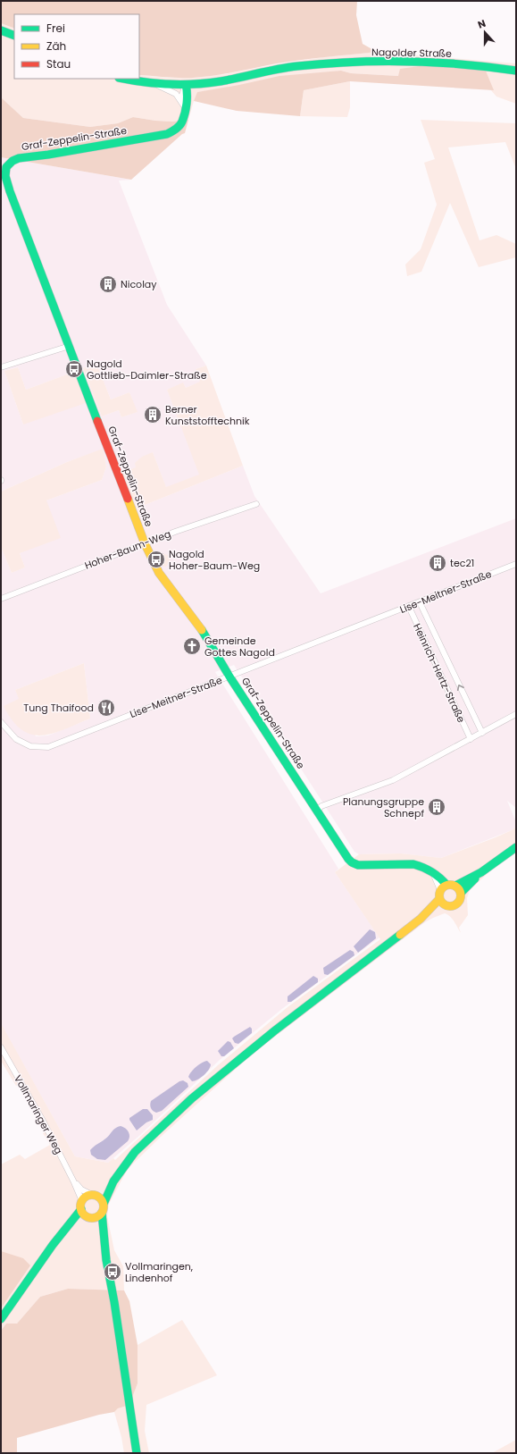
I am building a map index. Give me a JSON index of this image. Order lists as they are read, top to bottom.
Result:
{
  "streets": {
    "street": [
      "Nagolder Straße",
      "Graf-Zeppelin-Straße",
      "Hoher-Baum-Weg",
      "Lise-Meitner-Straße",
      "Heinrich-Hertz-Straße",
      "Vollmaringer Weg"
    ]
  },
  "crossings": [
    ["Nagolder Straße", "Graf-Zeppelin-Straße"],
    ["Graf-Zeppelin-Straße", "Hoher-Baum-Weg"],
    ["Graf-Zeppelin-Straße", "Lise-Meitner-Straße"],
    ["Lise-Meitner-Straße", "Heinrich-Hertz-Straße"]
  ],
  "places": {
    "building": [
      "Nicolay",
      "Berner Kunststofftechnik",
      "tec21",
      "Planungsgruppe Schnepf"
    ],
    "bus stop": ["Nagold Gottlieb-Daimler-Straße", "Nagold Hoher-Baum-Weg", "Vollmaringen, Lindenhof"],
    "church": ["Gemeinde Gottes Nagold"],
    "restaurant": ["Tung Thaifood"]
  },
  "legend": ["Frei", "Zäh", "Stau"],
  "north": "top"
}
